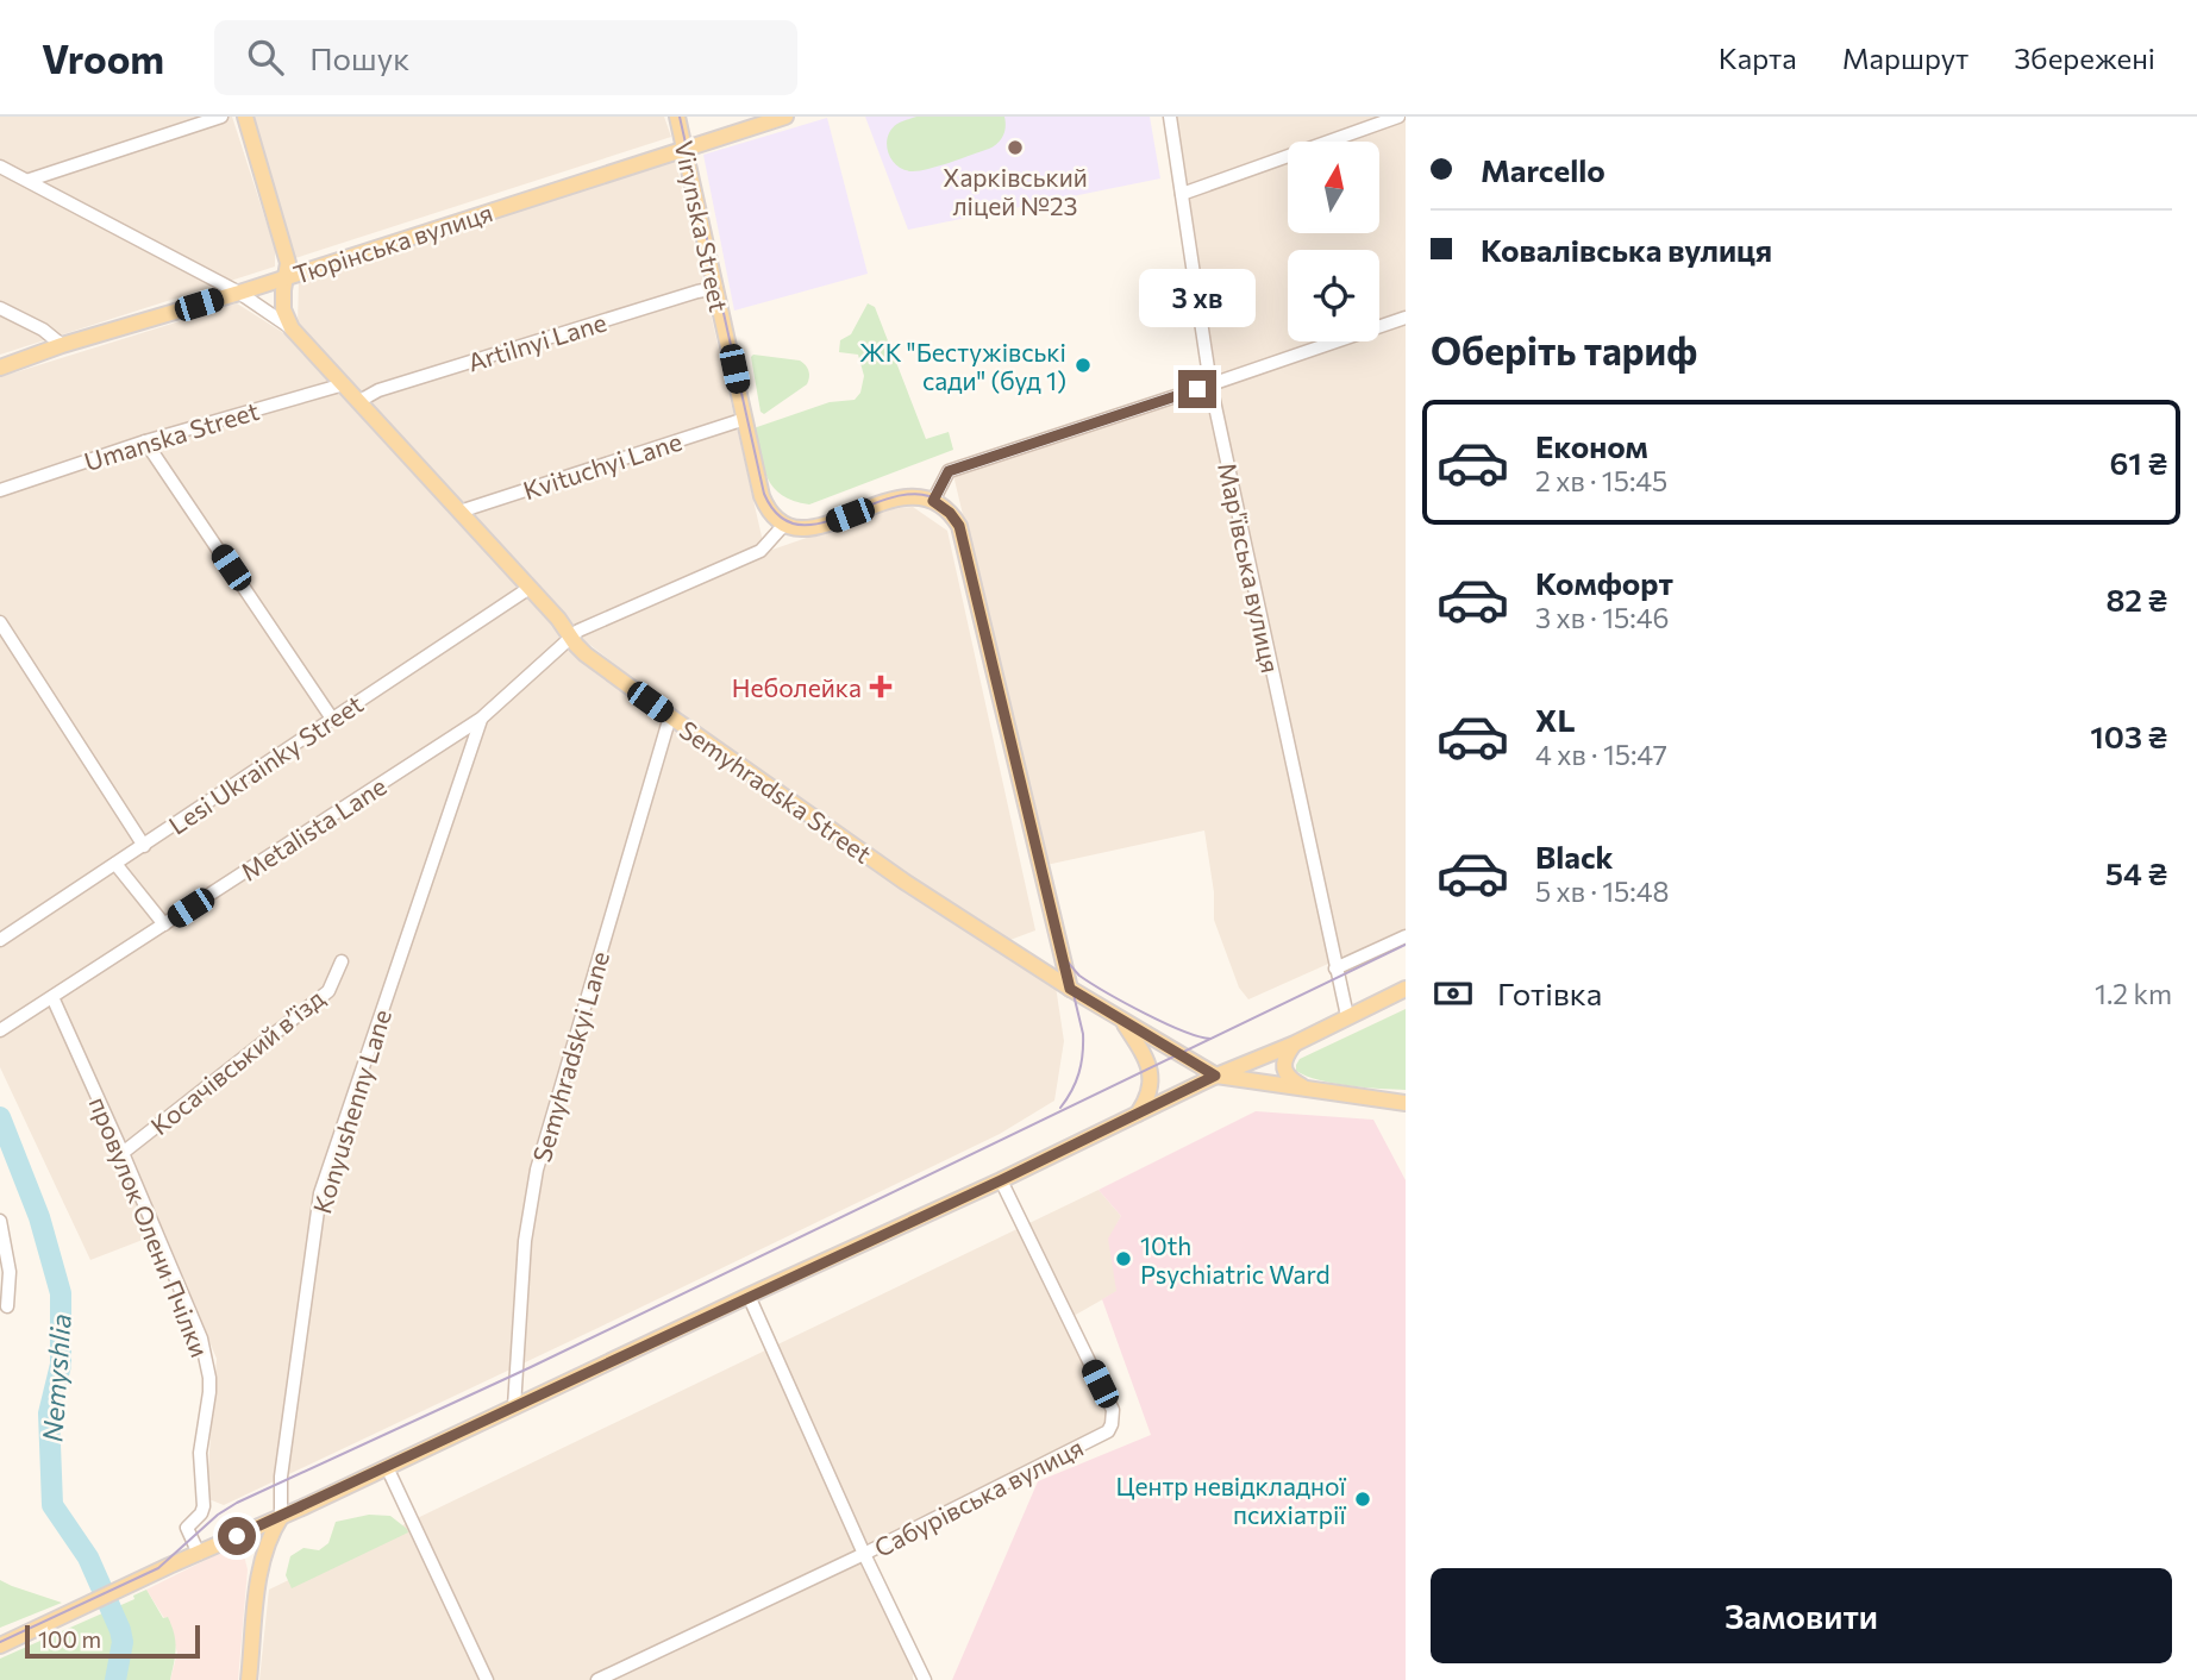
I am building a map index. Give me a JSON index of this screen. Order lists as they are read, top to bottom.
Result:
{
  "streets": {
    "main road": ["Virynska Street", "Тюрінська вулиця", "Semyhradska Street"],
    "street": [
      "Artilnyi Lane",
      "Umanska Street",
      "Kvituchyi Lane",
      "Мар'ївська вулиця",
      "Lesi Ukrainky Street",
      "Metalista Lane",
      "Semyhradskyi Lane",
      "Косачівський в’їзд",
      "Konyushenny Lane",
      "провулок Олени Пчілки",
      "Сабурівська вулиця"
    ]
  },
  "crossings": [
    ["Virynska Street", "Тюрінська вулиця"],
    ["Virynska Street", "Artilnyi Lane"],
    ["Virynska Street", "Kvituchyi Lane"],
    ["Virynska Street", "Metalista Lane"],
    ["Тюрінська вулиця", "Semyhradska Street"],
    ["Artilnyi Lane", "Semyhradska Street"],
    ["Umanska Street", "Semyhradska Street"],
    ["Kvituchyi Lane", "Semyhradska Street"],
    ["Lesi Ukrainky Street", "Semyhradska Street"],
    ["Semyhradska Street", "Metalista Lane"],
    ["Semyhradska Street", "Semyhradskyi Lane"],
    ["Metalista Lane", "Konyushenny Lane"],
    ["Metalista Lane", "провулок Олени Пчілки"],
    ["Косачівський в’їзд", "провулок Олени Пчілки"]
  ],
  "water": ["Nemyshlia"],
  "places": {
    "other": [
      "Харківський ліцей №23",
      "ЖК \"Бестужівські сади\" (буд 1)",
      "10th Psychiatric Ward",
      "Центр невідкладної психіатрії"
    ],
    "health": ["Неболейка"]
  },
  "scale_bar": "100 m",
  "north": "top",
  "page": {
    "header": "Vroom",
    "search": "Пошук",
    "nav": ["Карта", "Маршрут", "Збережені"],
    "banner": ["Marcello", "Ковалівська вулиця"],
    "bubble": "3 хв",
    "heading": "Оберіть тариф",
    "list": [
      {
        "name": "Економ",
        "note": "2 хв · 15:45",
        "value": "61 ₴"
      },
      {
        "name": "Комфорт",
        "note": "3 хв · 15:46",
        "value": "82 ₴"
      },
      {
        "name": "XL",
        "note": "4 хв · 15:47",
        "value": "103 ₴"
      },
      {
        "name": "Black",
        "note": "5 хв · 15:48",
        "value": "54 ₴"
      }
    ],
    "pay": ["Готівка", "1.2 km"],
    "buttons": "Замовити",
    "scale": "100 m"
  }
}
